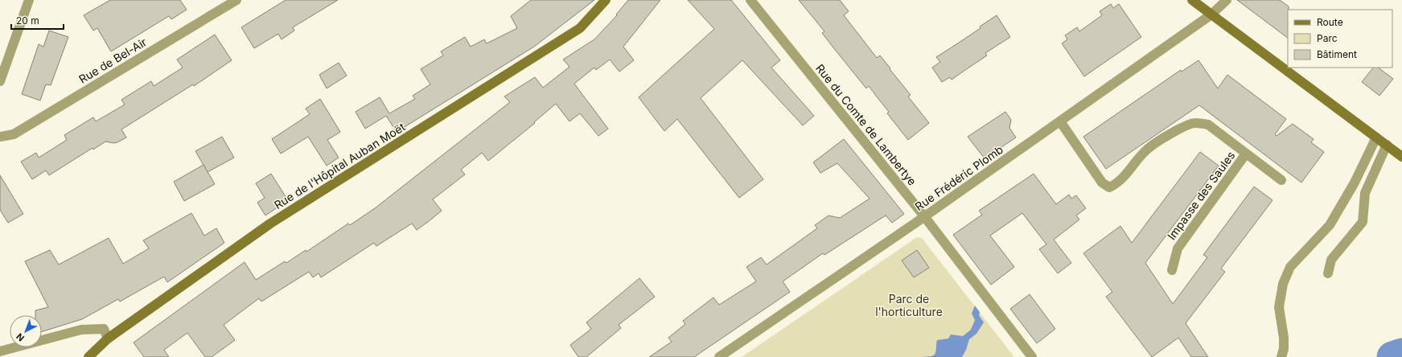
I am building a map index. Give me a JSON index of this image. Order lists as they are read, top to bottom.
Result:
{
  "streets": {
    "main road": ["Rue de l'Hôpital Auban Moët"],
    "street": [
      "Rue de Bel-Air",
      "Rue du Comte de Lambertye",
      "Rue Frédéric Plomb",
      "Impasse des Saules"
    ]
  },
  "crossings": [
    ["Rue du Comte de Lambertye", "Rue Frédéric Plomb"]
  ],
  "parks": ["Parc de l'horticulture"],
  "legend": ["Route", "Parc", "Bâtiment"],
  "scale_bar": "20 m",
  "north": "bottom left"
}
